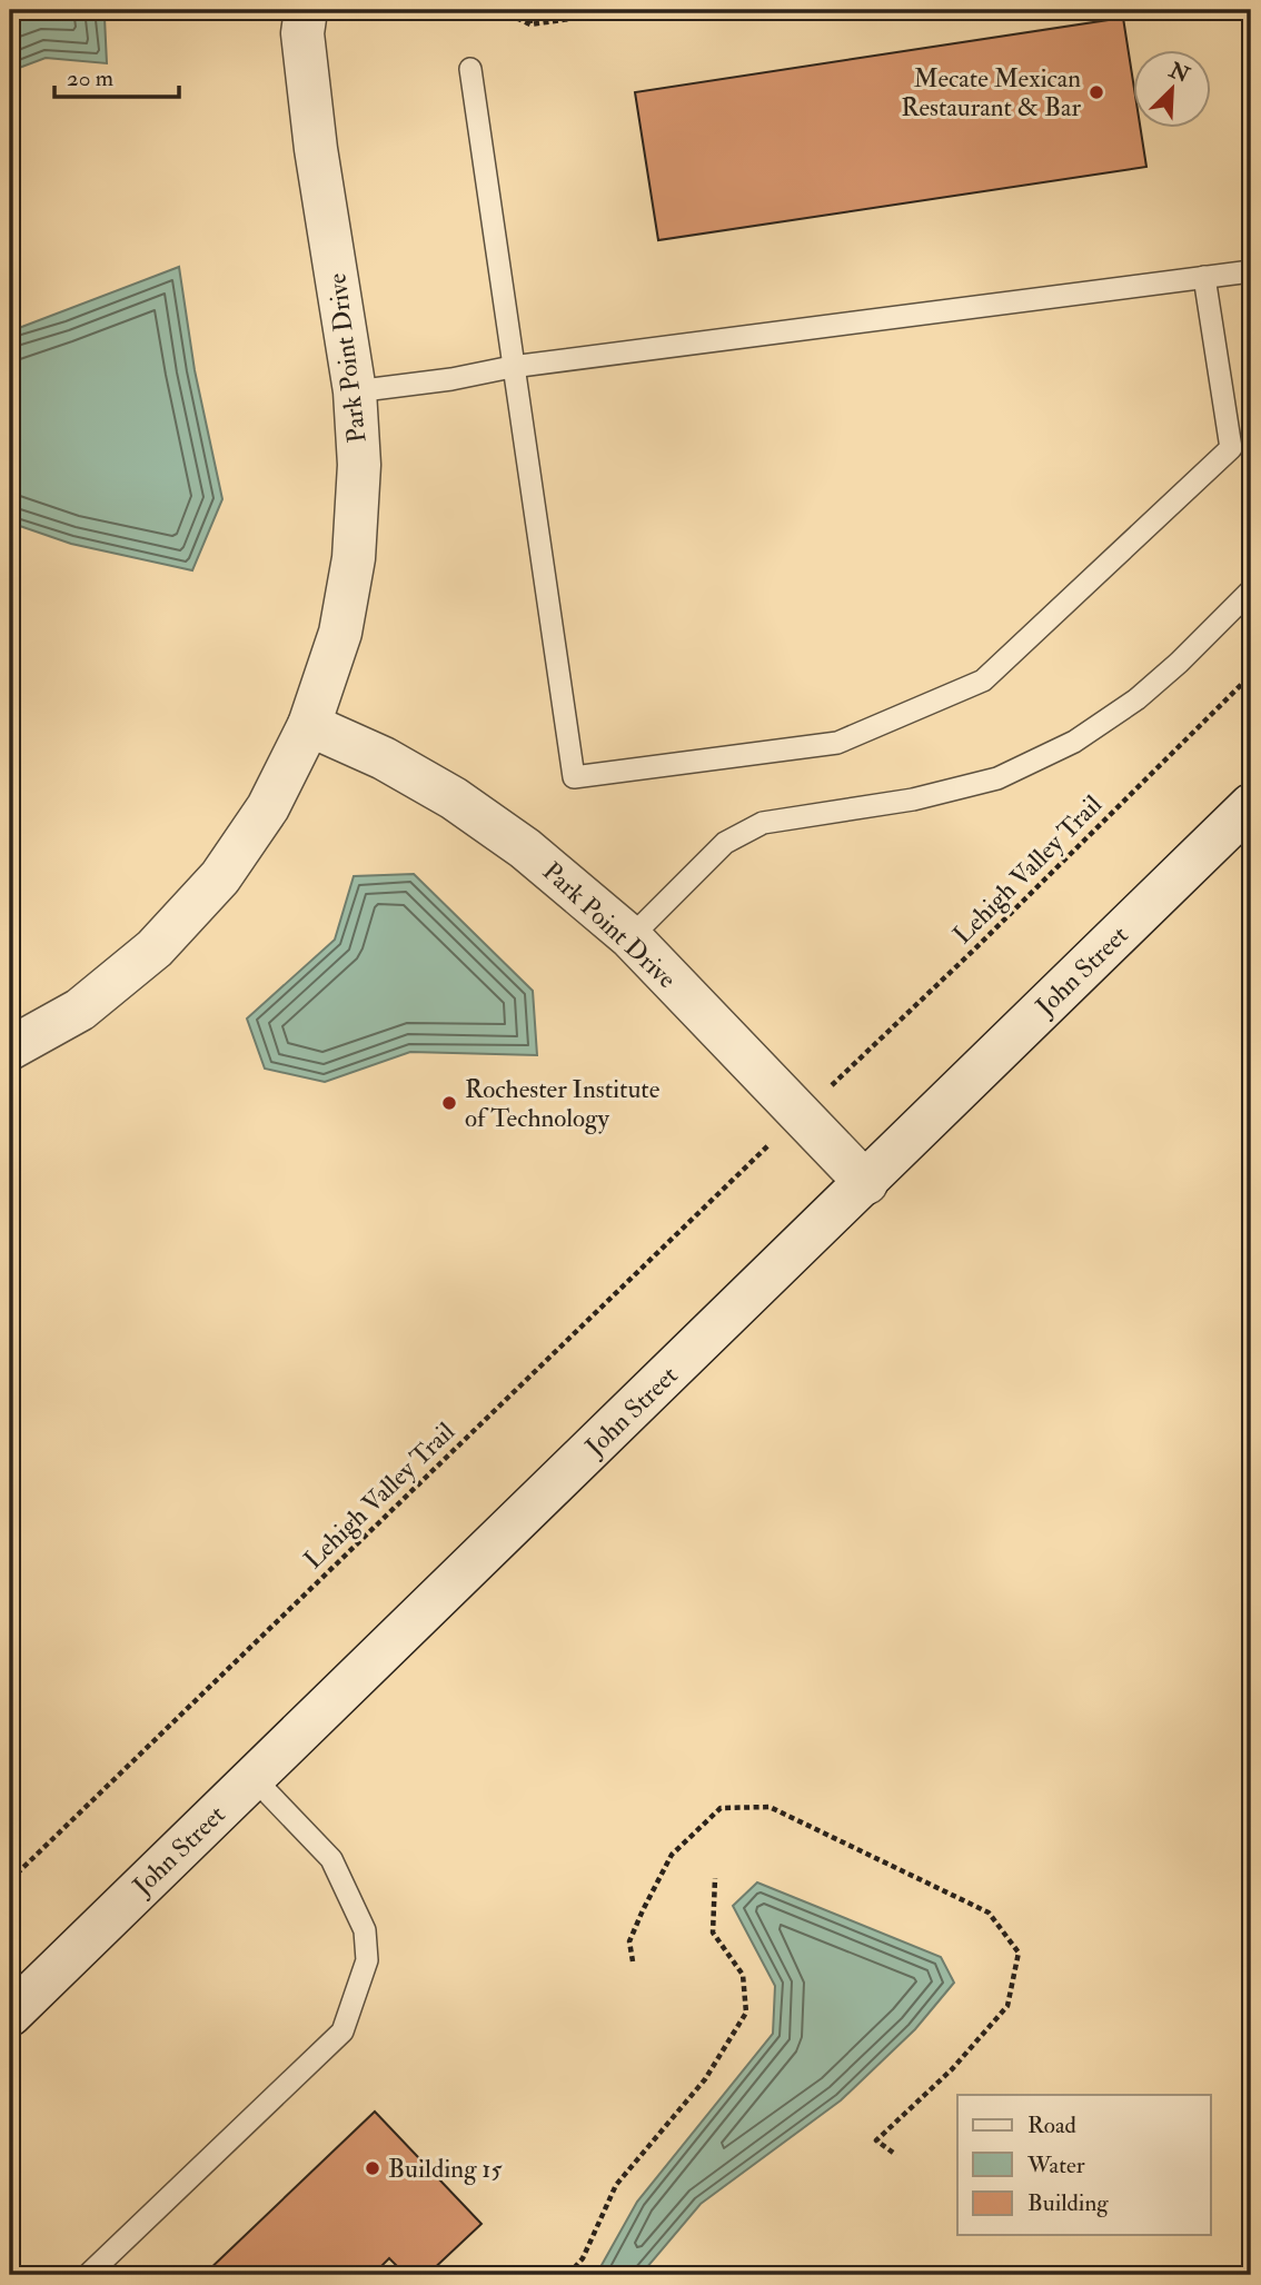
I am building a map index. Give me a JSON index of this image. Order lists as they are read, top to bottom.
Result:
{
  "streets": {
    "street": ["Park Point Drive", "John Street"],
    "path": ["Lehigh Valley Trail"]
  },
  "crossings": [
    ["Park Point Drive", "John Street"]
  ],
  "places": ["Mecate Mexican Restaurant & Bar", "Rochester Institute of Technology", "Building 15"],
  "legend": ["Road", "Water", "Building"],
  "scale_bar": "20 m",
  "north": "top right"
}
